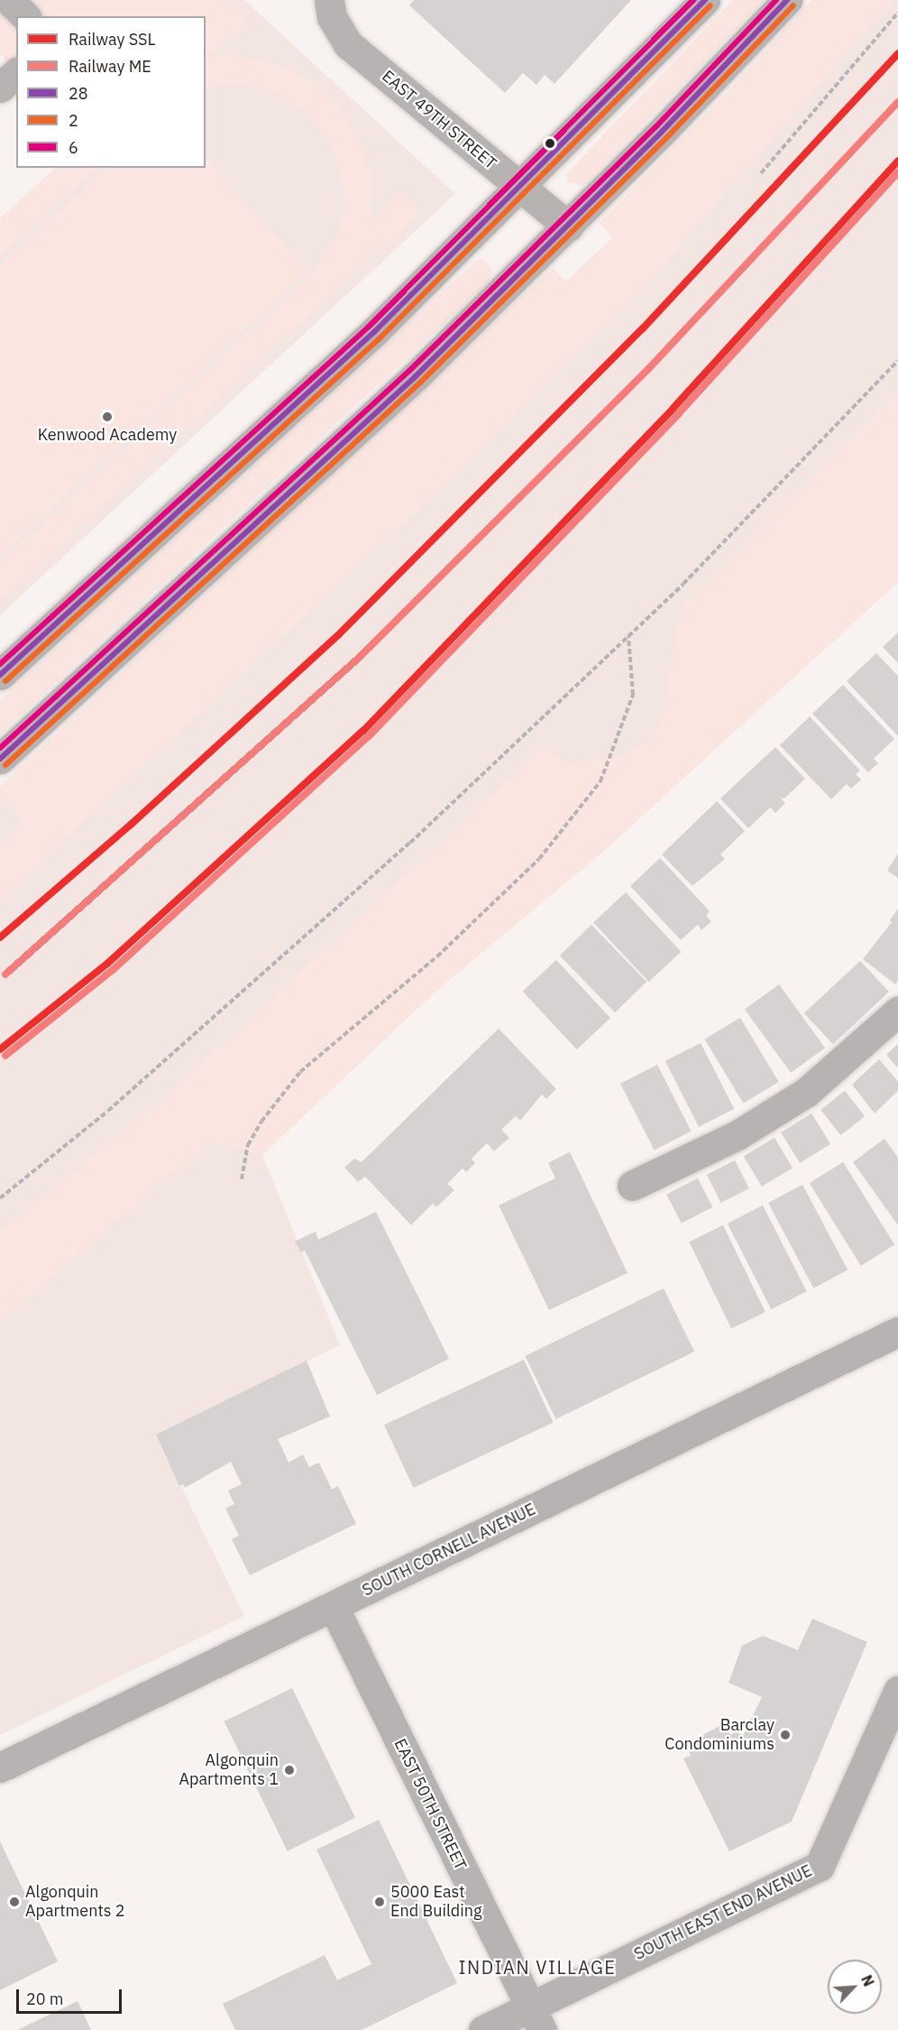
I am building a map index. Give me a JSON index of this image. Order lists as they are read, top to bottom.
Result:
{
  "streets": {
    "street": [
      "EAST 49TH STREET",
      "SOUTH CORNELL AVENUE",
      "EAST 50TH STREET",
      "SOUTH EAST END AVENUE"
    ]
  },
  "crossings": [
    ["SOUTH CORNELL AVENUE", "EAST 50TH STREET"],
    ["EAST 50TH STREET", "SOUTH EAST END AVENUE"]
  ],
  "districts": ["INDIAN VILLAGE"],
  "places": [
    "Kenwood Academy",
    "Barclay Condominiums",
    "Algonquin Apartments 1",
    "Algonquin Apartments 2",
    "5000 East End Building"
  ],
  "lines": [
    "transit line 28",
    "transit line 6",
    "transit line 2",
    "rail line SSL",
    "rail line ME"
  ],
  "legend": [
    "Railway SSL",
    "Railway ME",
    "28",
    "2",
    "6"
  ],
  "scale_bar": "20 m",
  "north": "top right"
}
